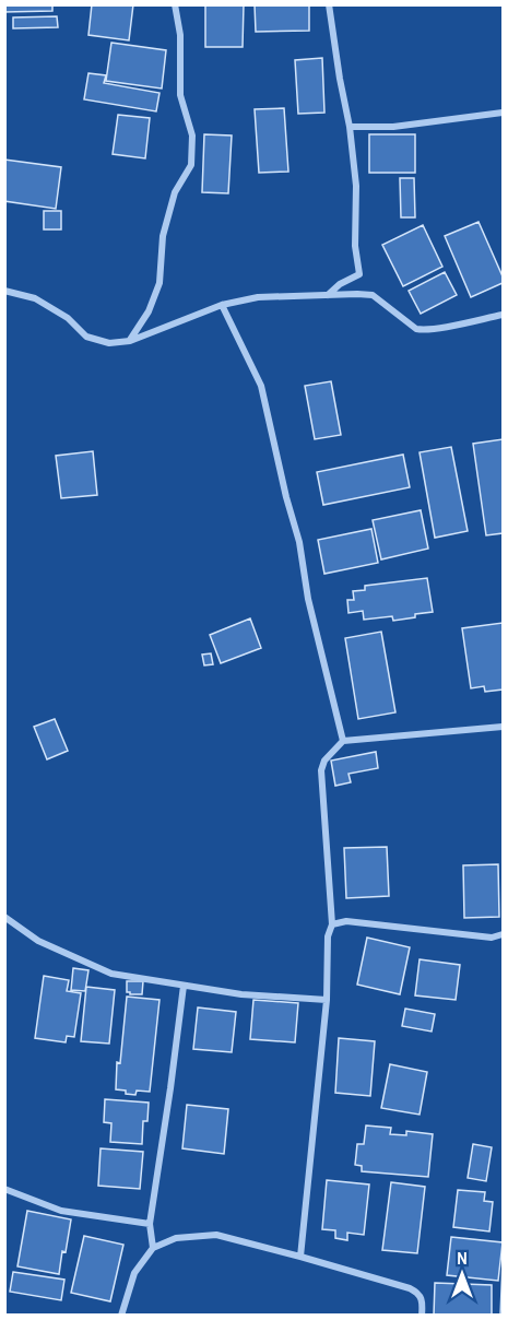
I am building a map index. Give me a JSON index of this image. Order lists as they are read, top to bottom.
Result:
{
  "north": "top"
}
